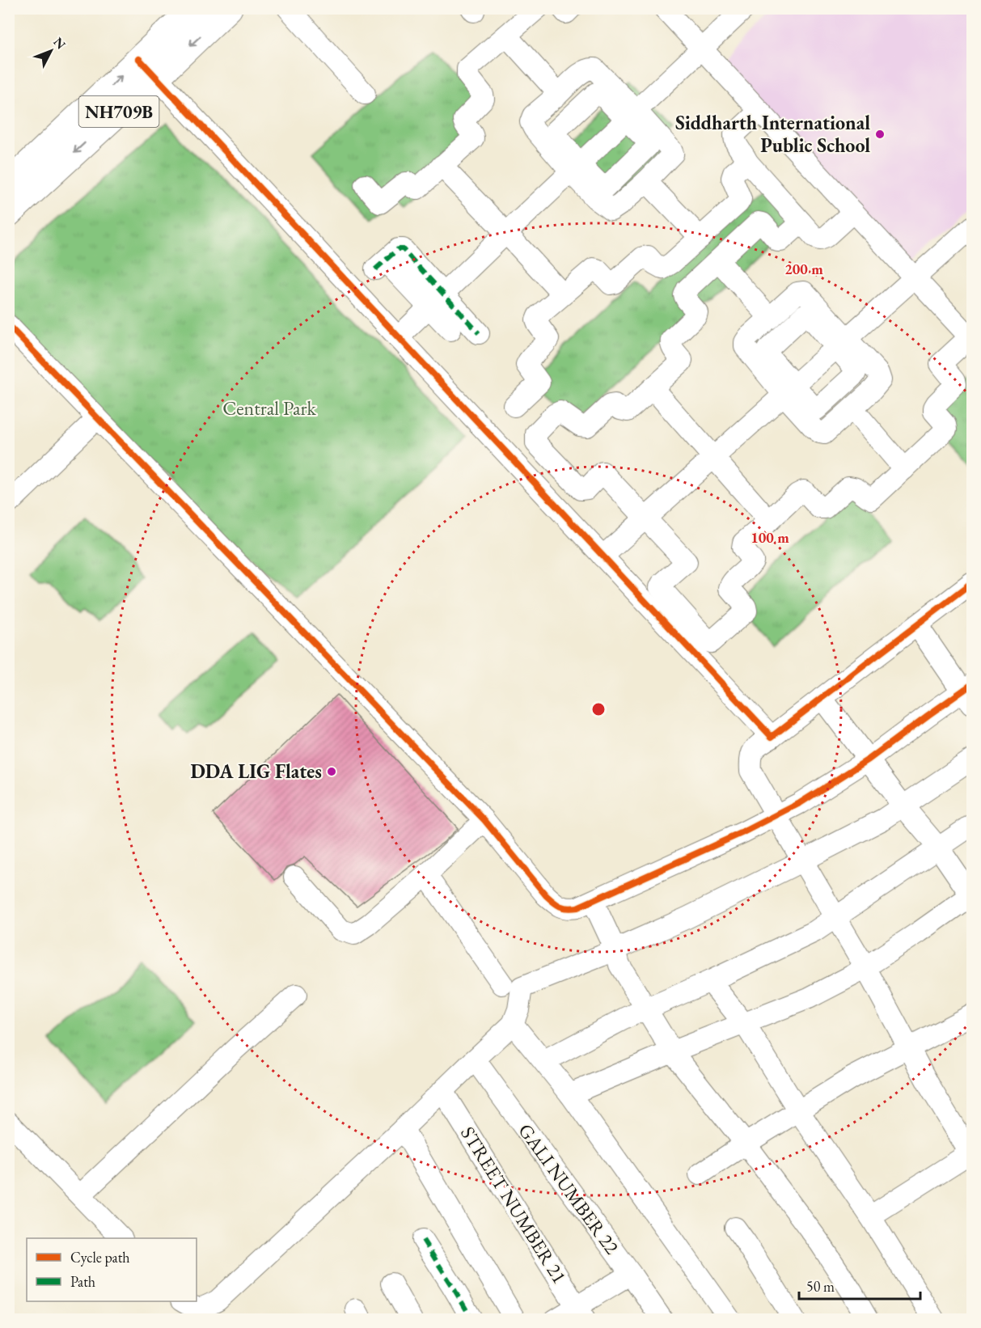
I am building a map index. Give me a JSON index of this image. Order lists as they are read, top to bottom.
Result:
{
  "streets": {
    "highway": ["NH709B"],
    "street": ["GALI NUMBER 22", "STREET NUMBER 21"]
  },
  "parks": ["Central Park"],
  "places": ["Siddharth International Public School", "DDA LIG Flates"],
  "legend": ["Cycle path", "Path"],
  "scale_bar": "50 m",
  "north": "top right",
  "rings": ["200 m", "100 m"]
}
